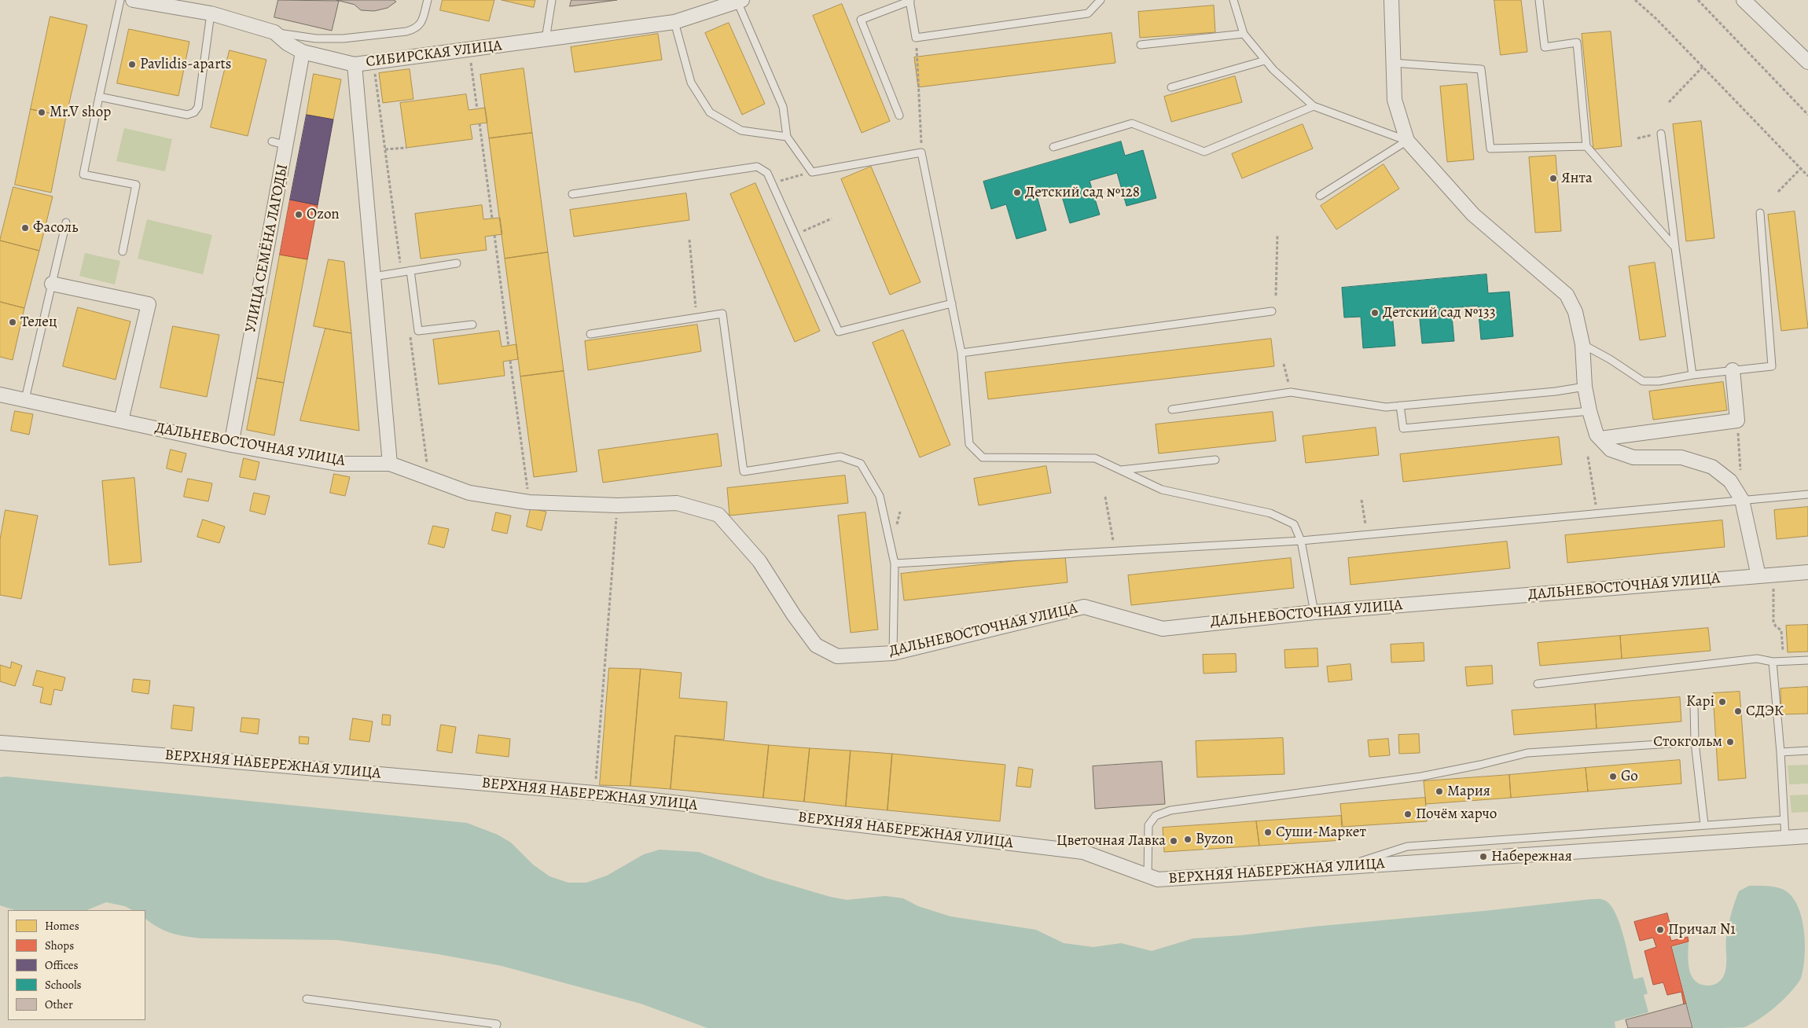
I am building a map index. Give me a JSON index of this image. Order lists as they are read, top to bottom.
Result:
{
  "streets": {
    "street": [
      "СИБИРСКАЯ УЛИЦА",
      "УЛИЦА СЕМЁНА ЛАГОДЫ",
      "ДАЛЬНЕВОСТОЧНАЯ УЛИЦА",
      "ВЕРХНЯЯ НАБЕРЕЖНАЯ УЛИЦА"
    ]
  },
  "crossings": [
    ["СИБИРСКАЯ УЛИЦА", "УЛИЦА СЕМЁНА ЛАГОДЫ"],
    ["УЛИЦА СЕМЁНА ЛАГОДЫ", "ДАЛЬНЕВОСТОЧНАЯ УЛИЦА"]
  ],
  "places": [
    "Pavlidis-aparts",
    "Mr.V shop",
    "Янта",
    "Детский сад №128",
    "Ozon",
    "Фасоль",
    "Детский сад №133",
    "Телец",
    "Kapi",
    "СДЭК",
    "Стокгольм",
    "Go",
    "Мария",
    "Почём харчо",
    "Суши-Маркет",
    "Byzon",
    "Цветочная Лавка",
    "Набережная",
    "Причал N1"
  ],
  "legend": [
    "Homes",
    "Shops",
    "Offices",
    "Schools",
    "Other"
  ]
}
